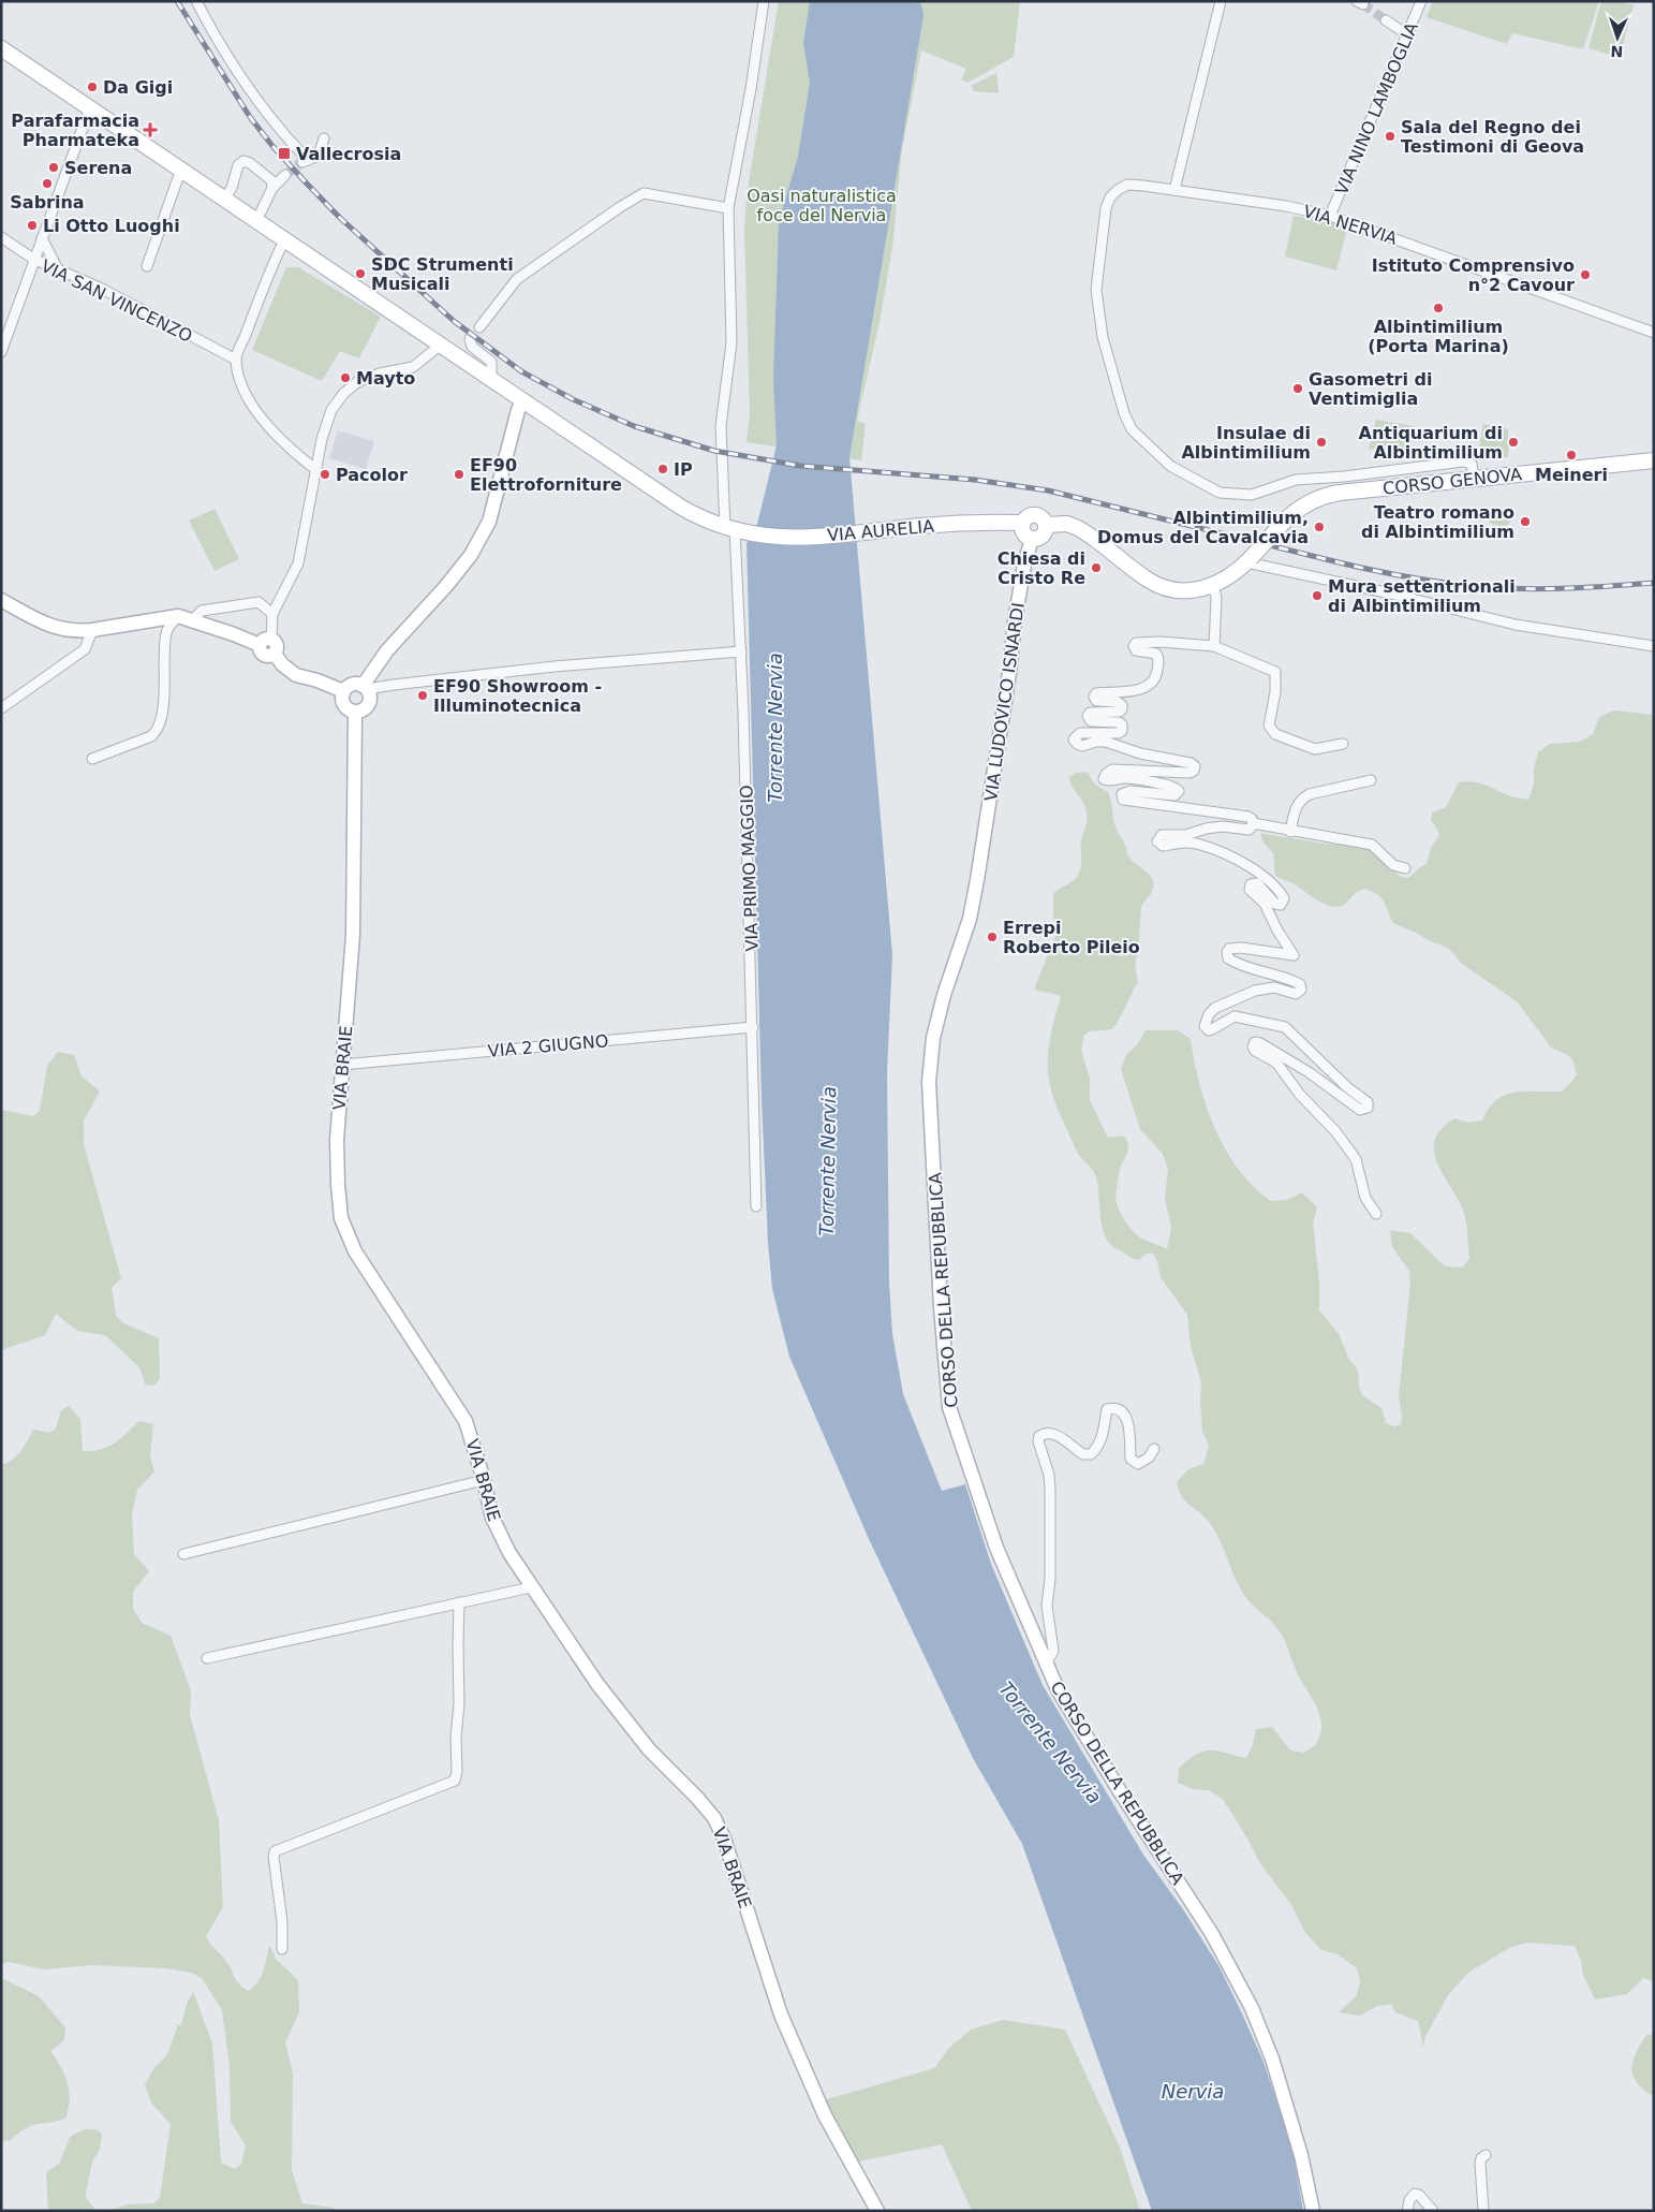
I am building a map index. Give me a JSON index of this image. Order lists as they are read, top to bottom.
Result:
{
  "streets": {
    "main road": ["CORSO GENOVA", "VIA AURELIA"],
    "street": [
      "VIA NINO LAMBOGLIA",
      "VIA NERVIA",
      "VIA SAN VINCENZO",
      "VIA LUDOVICO ISNARDI",
      "VIA PRIMO MAGGIO",
      "VIA 2 GIUGNO",
      "VIA BRAIE",
      "CORSO DELLA REPUBBLICA"
    ]
  },
  "crossings": [
    ["VIA NINO LAMBOGLIA", "VIA NERVIA"],
    ["VIA NERVIA", "CORSO GENOVA"],
    ["VIA AURELIA", "VIA LUDOVICO ISNARDI"],
    ["VIA AURELIA", "VIA PRIMO MAGGIO"],
    ["VIA LUDOVICO ISNARDI", "CORSO DELLA REPUBBLICA"],
    ["VIA PRIMO MAGGIO", "VIA 2 GIUGNO"],
    ["VIA 2 GIUGNO", "VIA BRAIE"]
  ],
  "water": ["Torrente Nervia", "Nervia"],
  "parks": ["Oasi naturalistica foce del Nervia"],
  "places": {
    "other": [
      "Da Gigi",
      "Sala del Regno dei Testimoni di Geova",
      "Serena",
      "Sabrina",
      "Li Otto Luoghi",
      "SDC Strumenti Musicali",
      "Istituto Comprensivo n°2 Cavour",
      "Albintimilium (Porta Marina)",
      "Mayto",
      "Gasometri di Ventimiglia",
      "Insulae di Albintimilium",
      "Antiquarium di Albintimilium",
      "Meineri",
      "IP",
      "Pacolor",
      "EF90 Elettroforniture",
      "Teatro romano di Albintimilium",
      "Albintimilium, Domus del Cavalcavia",
      "Chiesa di Cristo Re",
      "Mura settentrionali di Albintimilium",
      "EF90 Showroom - Illuminotecnica",
      "Errepi Roberto Pileio"
    ],
    "health": ["Parafarmacia Pharmateka"],
    "transit": ["Vallecrosia"]
  },
  "north": "bottom"
}
